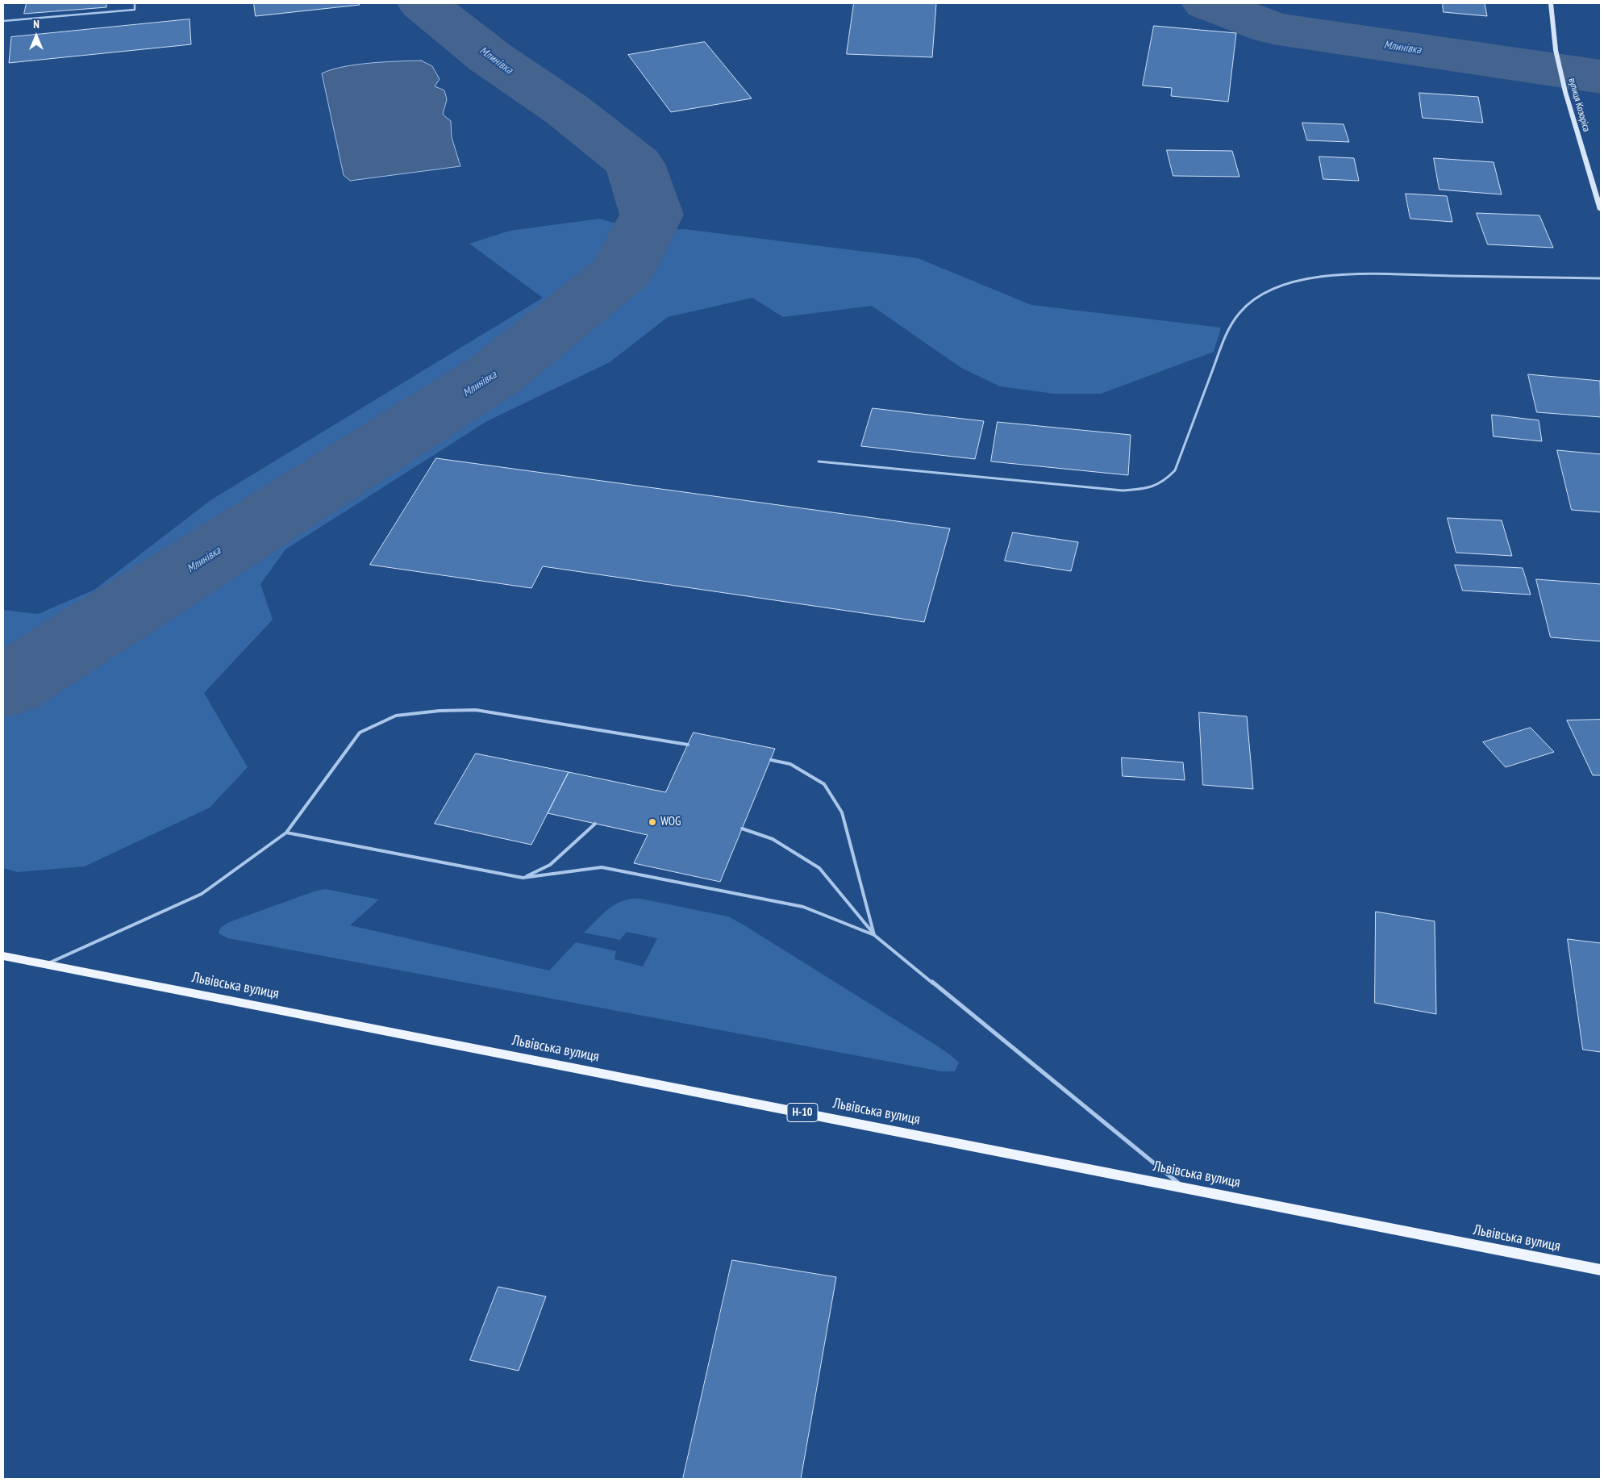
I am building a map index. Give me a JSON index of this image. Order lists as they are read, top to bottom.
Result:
{
  "streets": {
    "main road": ["вулиця Козоріса", "Львівська вулиця", "Н-10"]
  },
  "water": ["Млинівка"],
  "places": ["WOG"],
  "north": "top"
}
